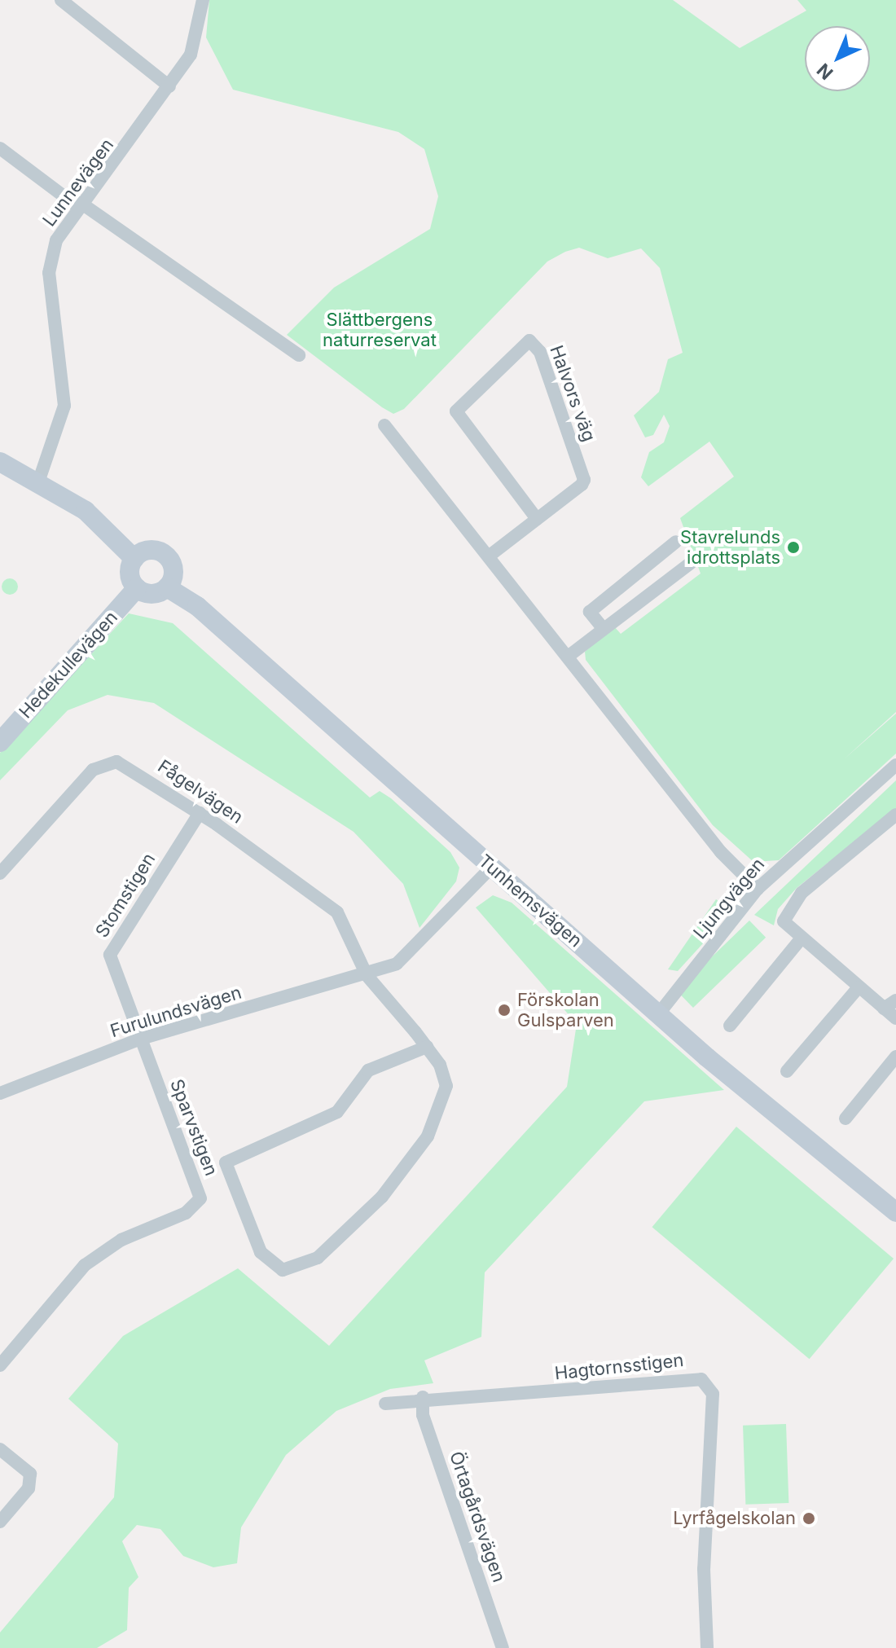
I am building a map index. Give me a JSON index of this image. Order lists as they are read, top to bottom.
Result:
{
  "streets": {
    "street": [
      "Lunnevägen",
      "Halvors väg",
      "Hedekullevägen",
      "Fågelvägen",
      "Stomstigen",
      "Ljungvägen",
      "Tunhemsvägen",
      "Furulundsvägen",
      "Sparvstigen",
      "Hagtornsstigen",
      "Örtagårdsvägen"
    ]
  },
  "crossings": [
    ["Hedekullevägen", "Tunhemsvägen"],
    ["Fågelvägen", "Stomstigen"],
    ["Fågelvägen", "Furulundsvägen"],
    ["Stomstigen", "Furulundsvägen"],
    ["Stomstigen", "Sparvstigen"],
    ["Ljungvägen", "Tunhemsvägen"],
    ["Tunhemsvägen", "Furulundsvägen"],
    ["Furulundsvägen", "Sparvstigen"],
    ["Hagtornsstigen", "Örtagårdsvägen"]
  ],
  "parks": ["Slättbergens naturreservat"],
  "places": ["Stavrelunds idrottsplats", "Förskolan Gulsparven", "Lyrfågelskolan"],
  "north": "bottom left"
}
